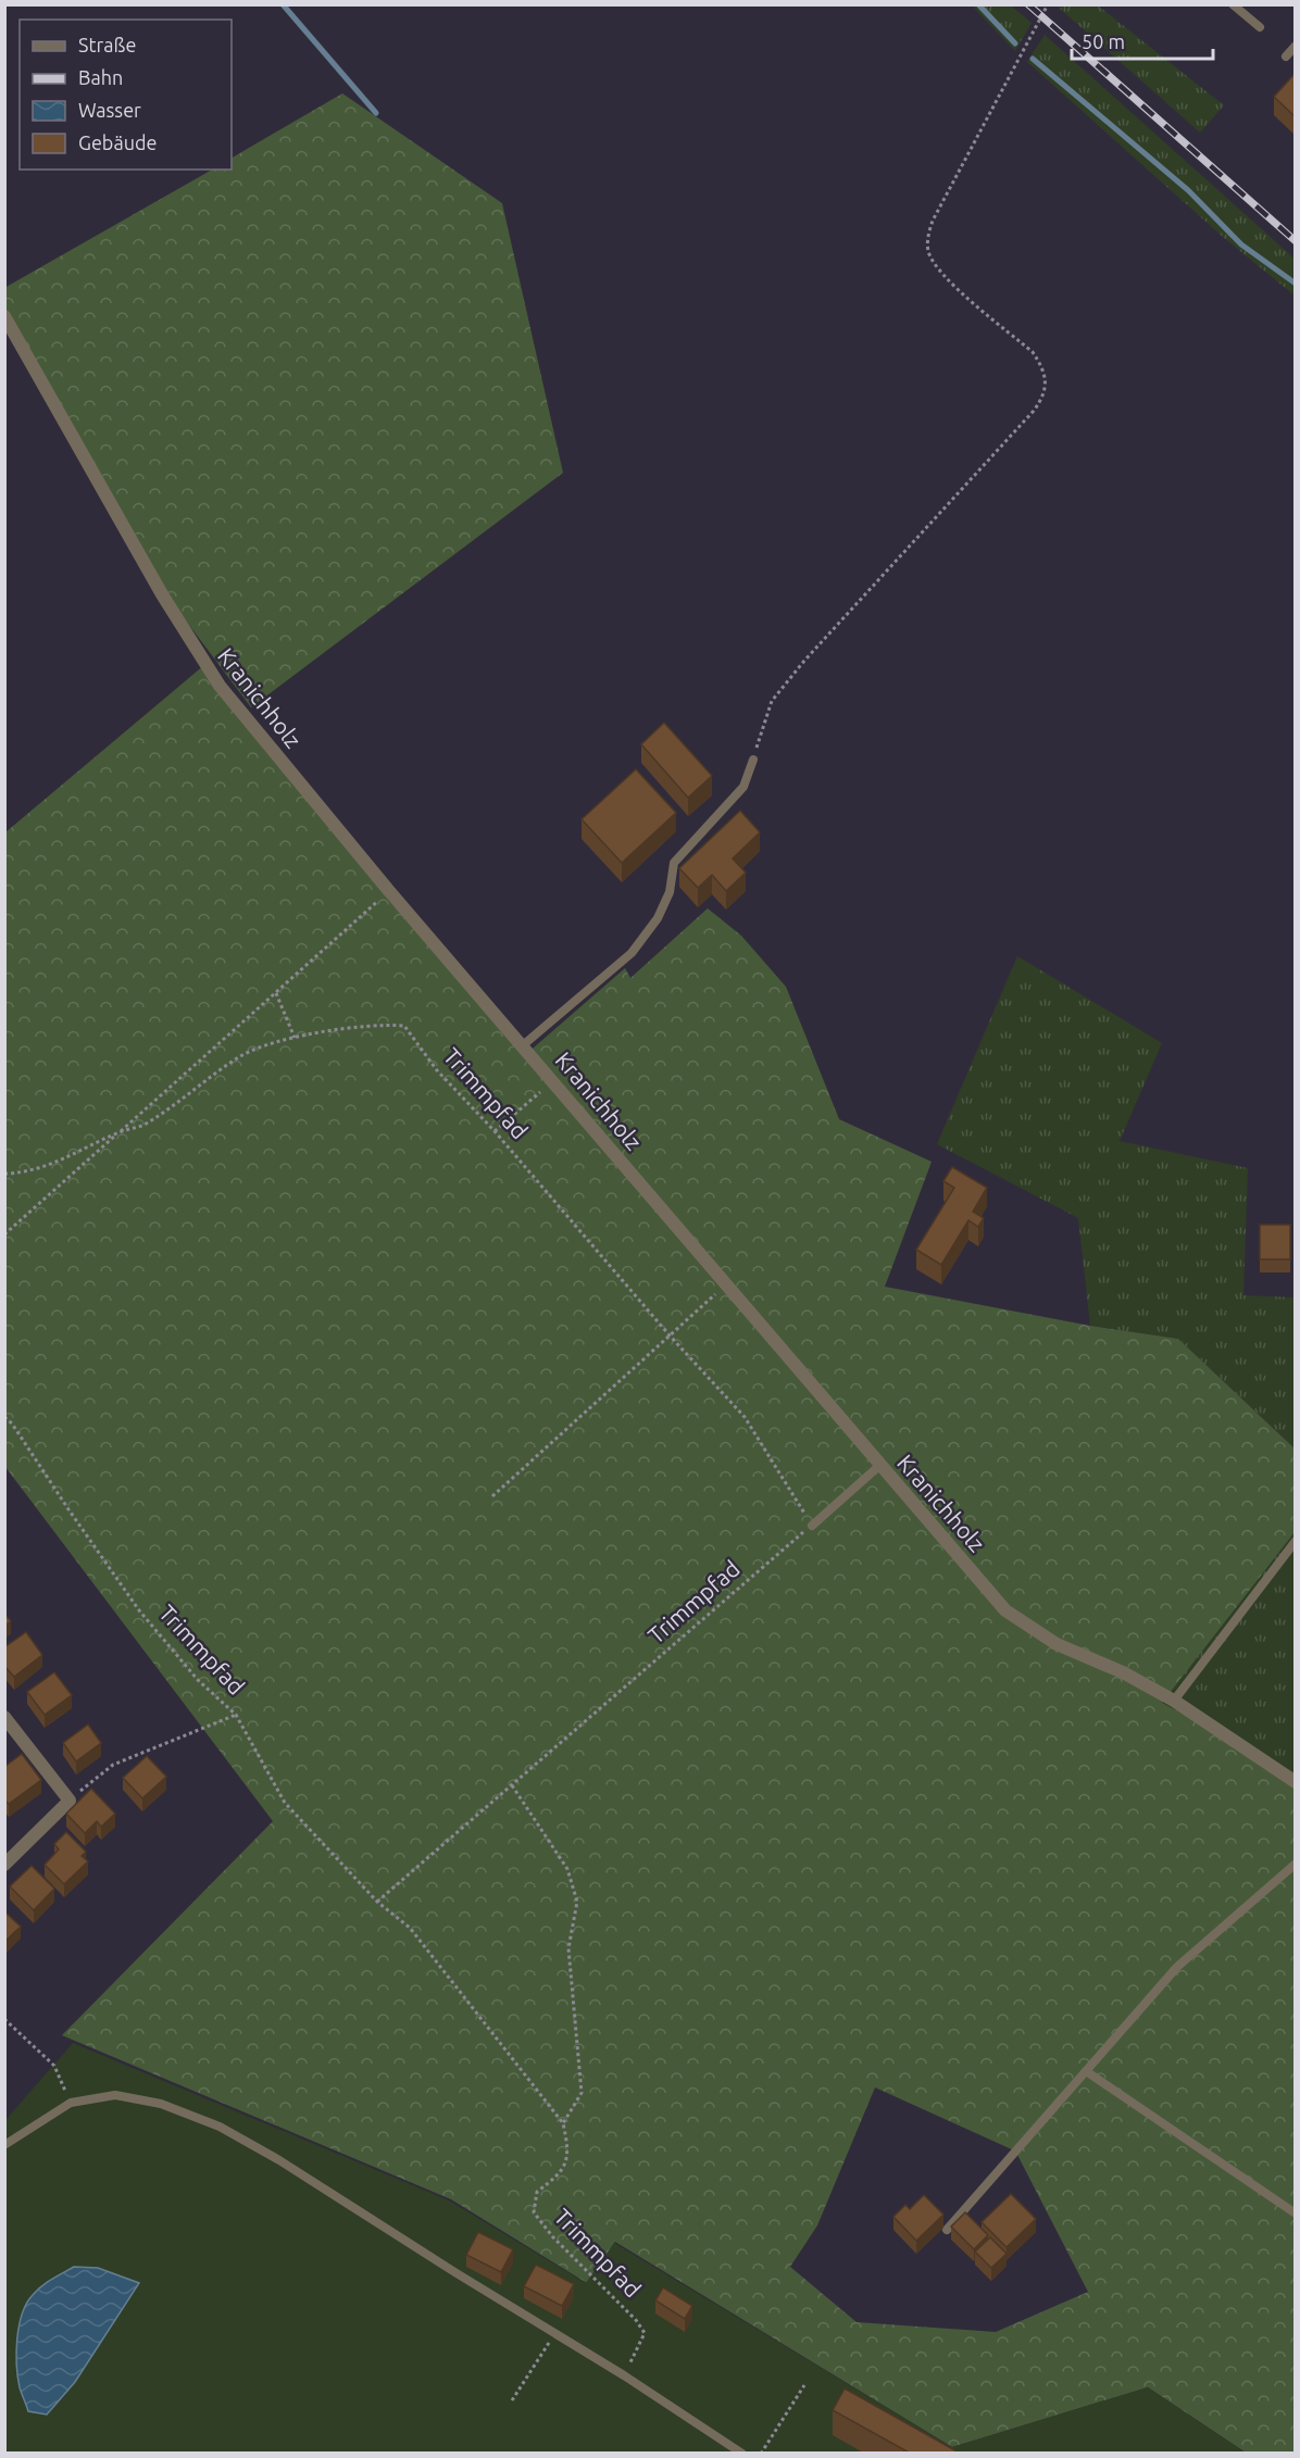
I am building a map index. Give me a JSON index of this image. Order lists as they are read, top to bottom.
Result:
{
  "streets": {
    "street": ["Kranichholz"],
    "path": ["Trimmpfad"]
  },
  "legend": [
    "Straße",
    "Bahn",
    "Wasser",
    "Gebäude"
  ],
  "scale_bar": "50 m"
}
